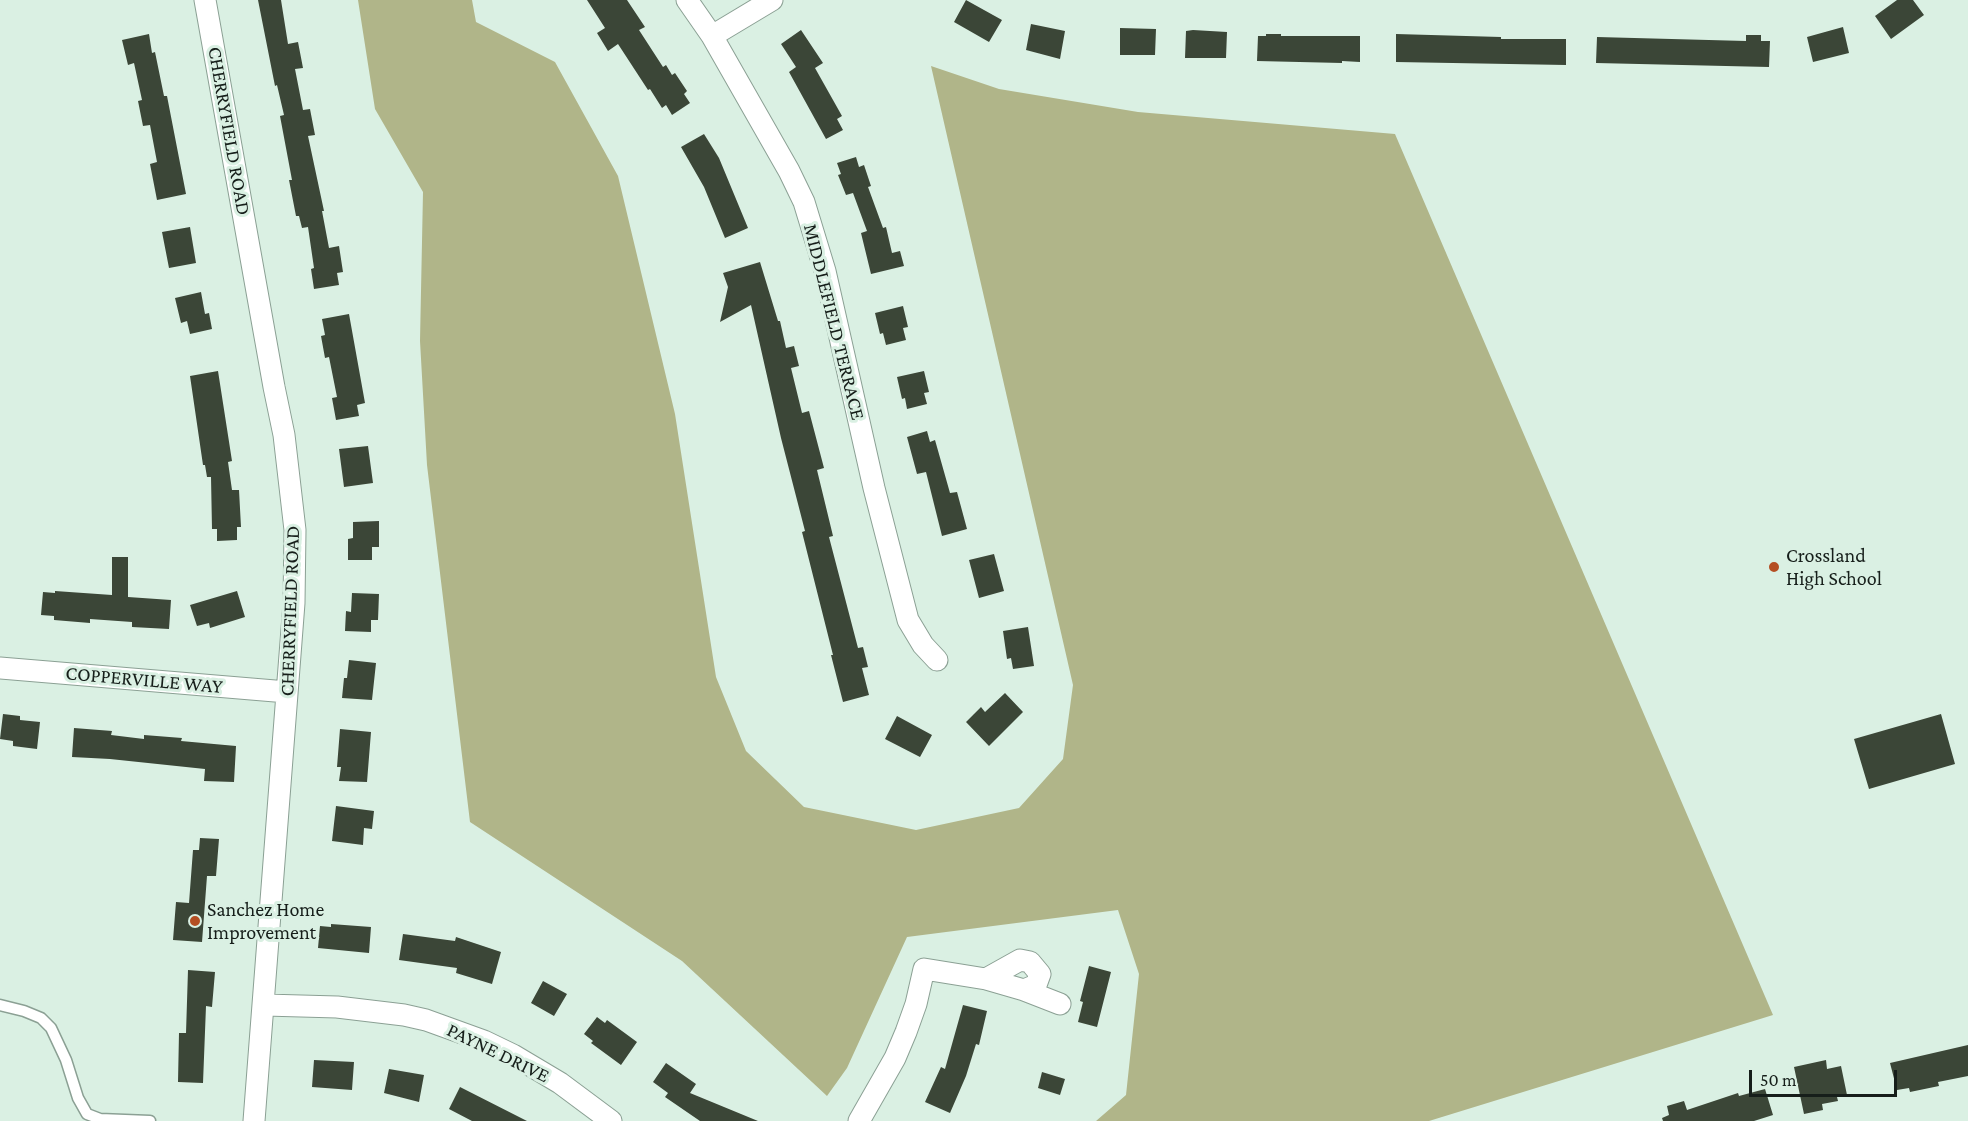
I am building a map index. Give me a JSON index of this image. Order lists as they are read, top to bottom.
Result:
{
  "streets": {
    "street": [
      "CHERRYFIELD ROAD",
      "MIDDLEFIELD TERRACE",
      "COPPERVILLE WAY",
      "PAYNE DRIVE"
    ]
  },
  "crossings": [
    ["CHERRYFIELD ROAD", "COPPERVILLE WAY"],
    ["CHERRYFIELD ROAD", "PAYNE DRIVE"]
  ],
  "places": ["Crossland High School", "Sanchez Home Improvement"],
  "scale_bar": "50 m"
}
